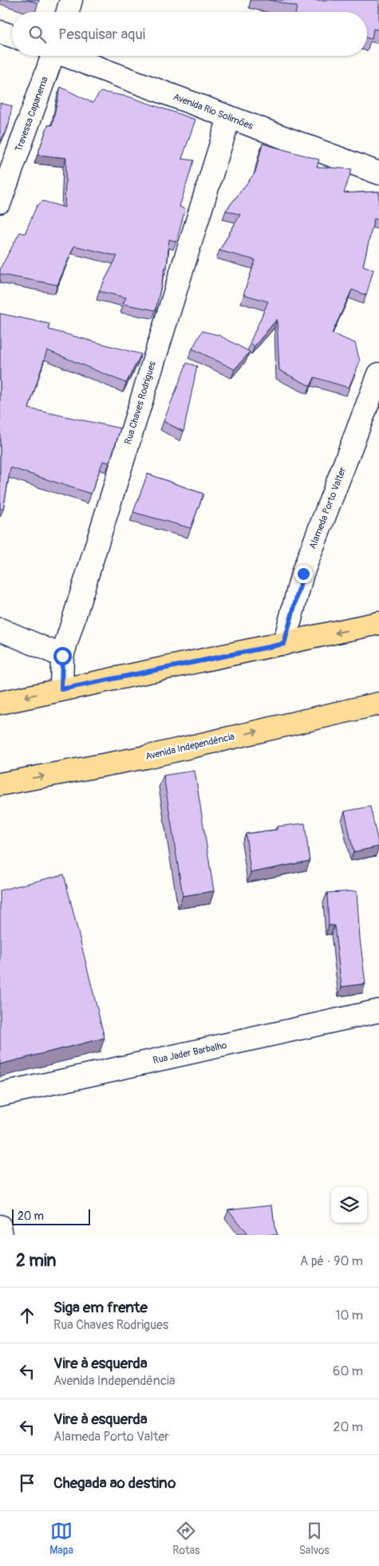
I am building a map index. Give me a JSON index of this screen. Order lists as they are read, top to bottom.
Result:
{
  "streets": {
    "main road": ["Avenida Independência"],
    "street": [
      "Avenida Rio Solimões",
      "Travessa Capanema",
      "Rua Chaves Rodrigues",
      "Alameda Porto Valter",
      "Rua Jader Barbalho"
    ]
  },
  "crossings": [
    ["Avenida Rio Solimões", "Rua Chaves Rodrigues"]
  ],
  "scale_bar": "20 m",
  "page": {
    "search": "Pesquisar aqui",
    "scale": "20 m",
    "heading": ["2 min", "A pé · 90 m"],
    "list": [
      ["Siga em frente", "Rua Chaves Rodrigues", "10 m"],
      ["Vire à esquerda", "Avenida Independência", "60 m"],
      ["Vire à esquerda", "Alameda Porto Valter", "20 m"],
      "Chegada ao destino"
    ],
    "nav": ["Mapa", "Rotas", "Salvos"]
  }
}
